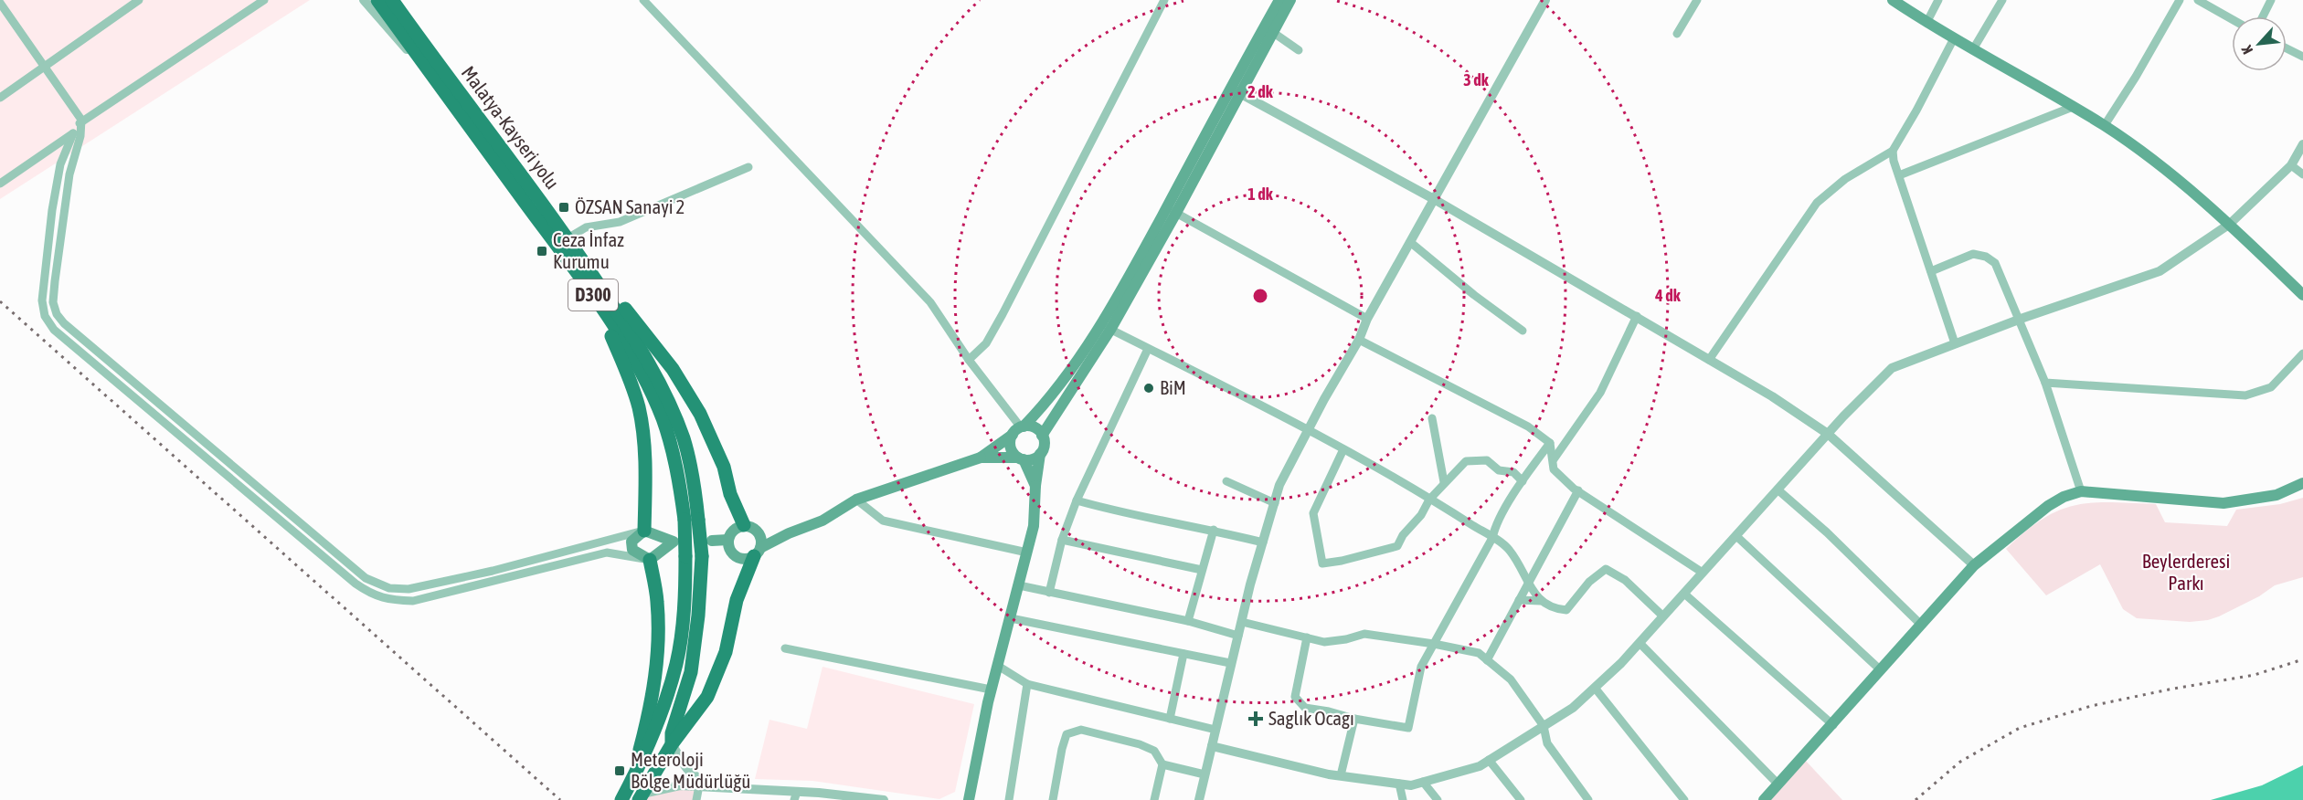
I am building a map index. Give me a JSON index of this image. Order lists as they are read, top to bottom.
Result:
{
  "streets": {
    "highway": ["Malatya-Kayseri yolu", "D300"]
  },
  "crossings": [
    ["Malatya-Kayseri yolu", "D300"]
  ],
  "parks": ["Beylerderesi Parkı"],
  "places": {
    "transit": ["ÖZSAN Sanayi 2", "Ceza İnfaz Kurumu", "Meteroloji Bölge Müdürlüğü"],
    "other": ["BiM"],
    "health": ["Saglık Ocagı"]
  },
  "north": "bottom left",
  "rings": [
    "3 dk",
    "2 dk",
    "1 dk",
    "4 dk"
  ]
}
